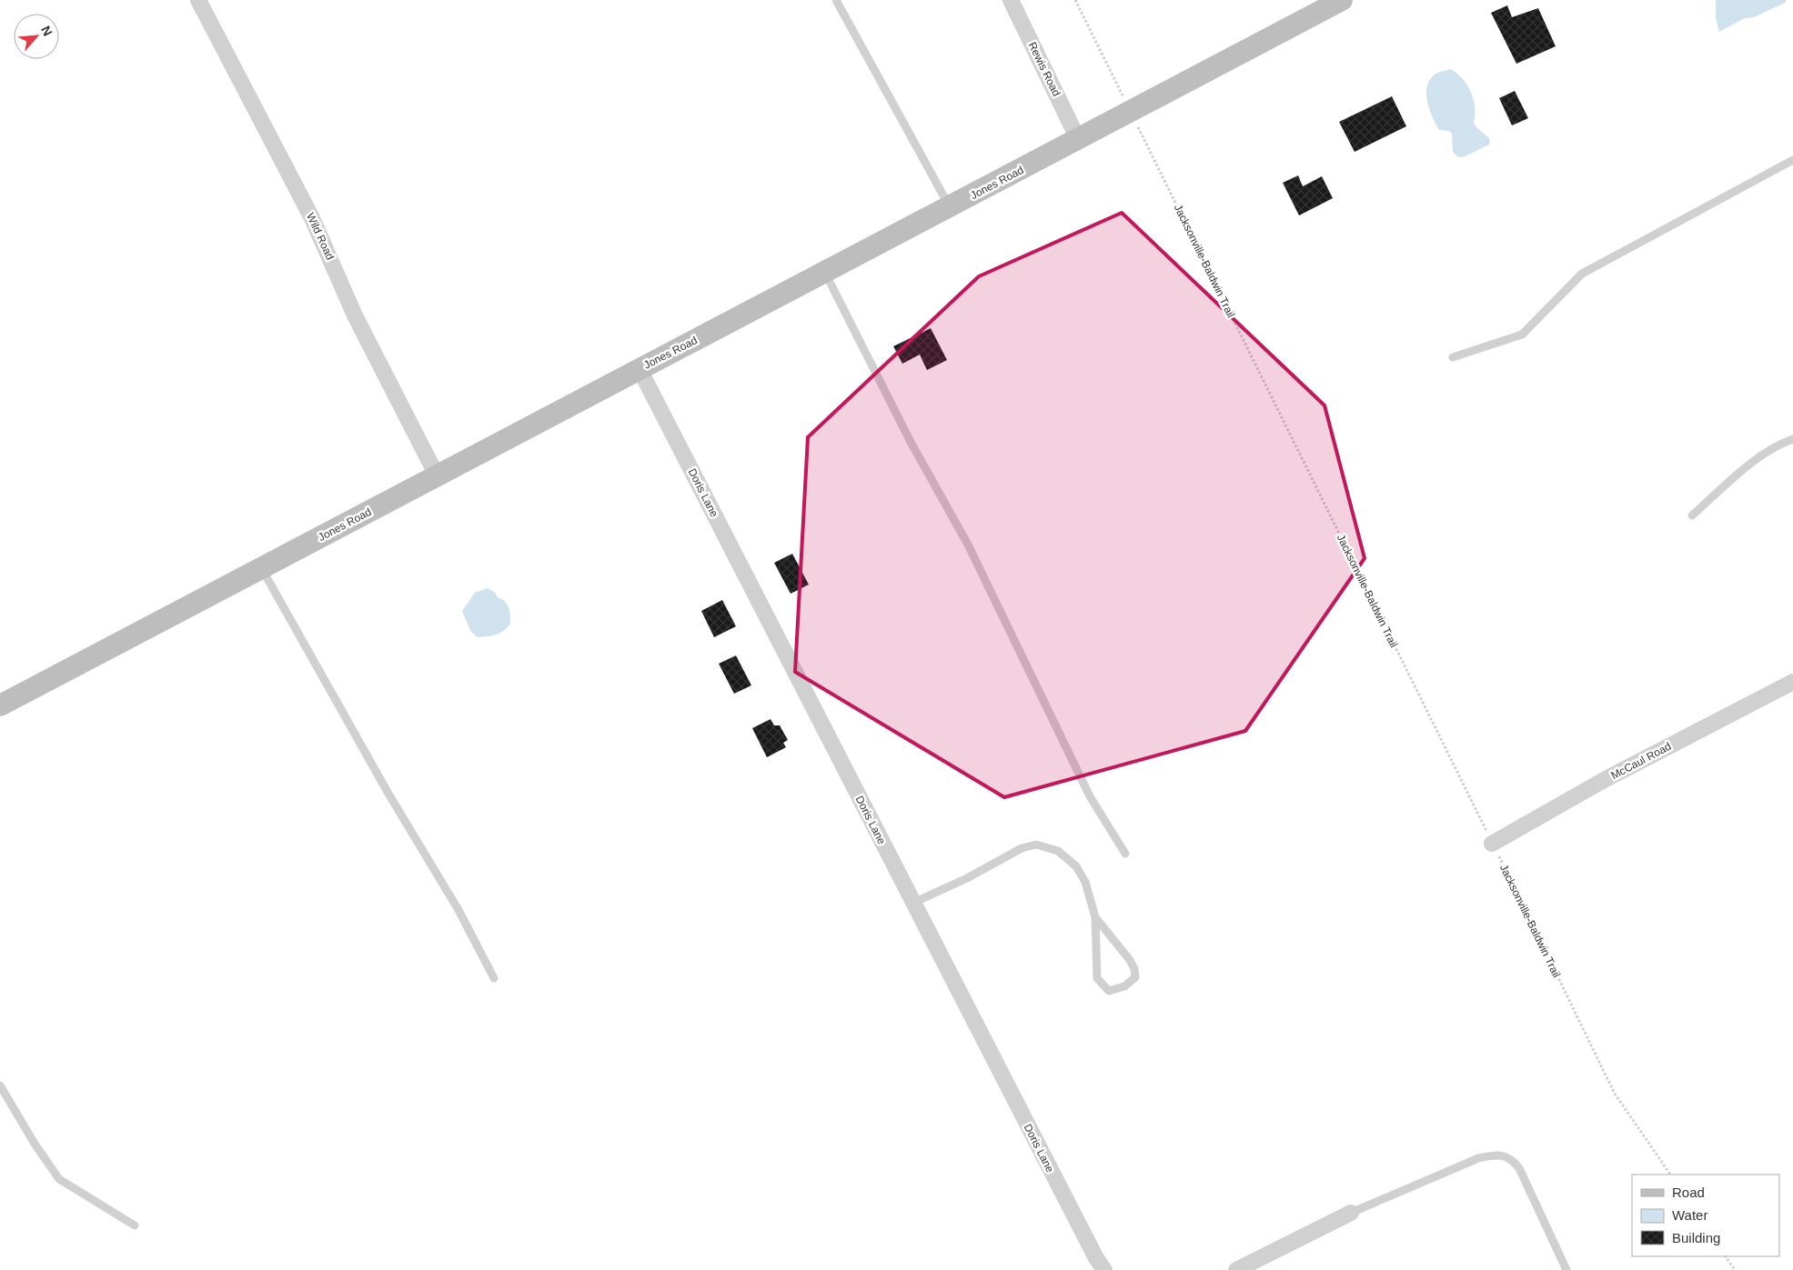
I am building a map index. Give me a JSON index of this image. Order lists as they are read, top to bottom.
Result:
{
  "streets": {
    "street": [
      "Rewis Road",
      "Jones Road",
      "Wild Road",
      "Doris Lane",
      "McCaul Road"
    ],
    "path": ["Jacksonville-Baldwin Trail"]
  },
  "crossings": [
    ["Rewis Road", "Jones Road"],
    ["Jones Road", "Wild Road"],
    ["Jones Road", "Jacksonville-Baldwin Trail"],
    ["Jones Road", "Doris Lane"],
    ["Jacksonville-Baldwin Trail", "McCaul Road"]
  ],
  "legend": ["Road", "Water", "Building"],
  "north": "top right"
}
